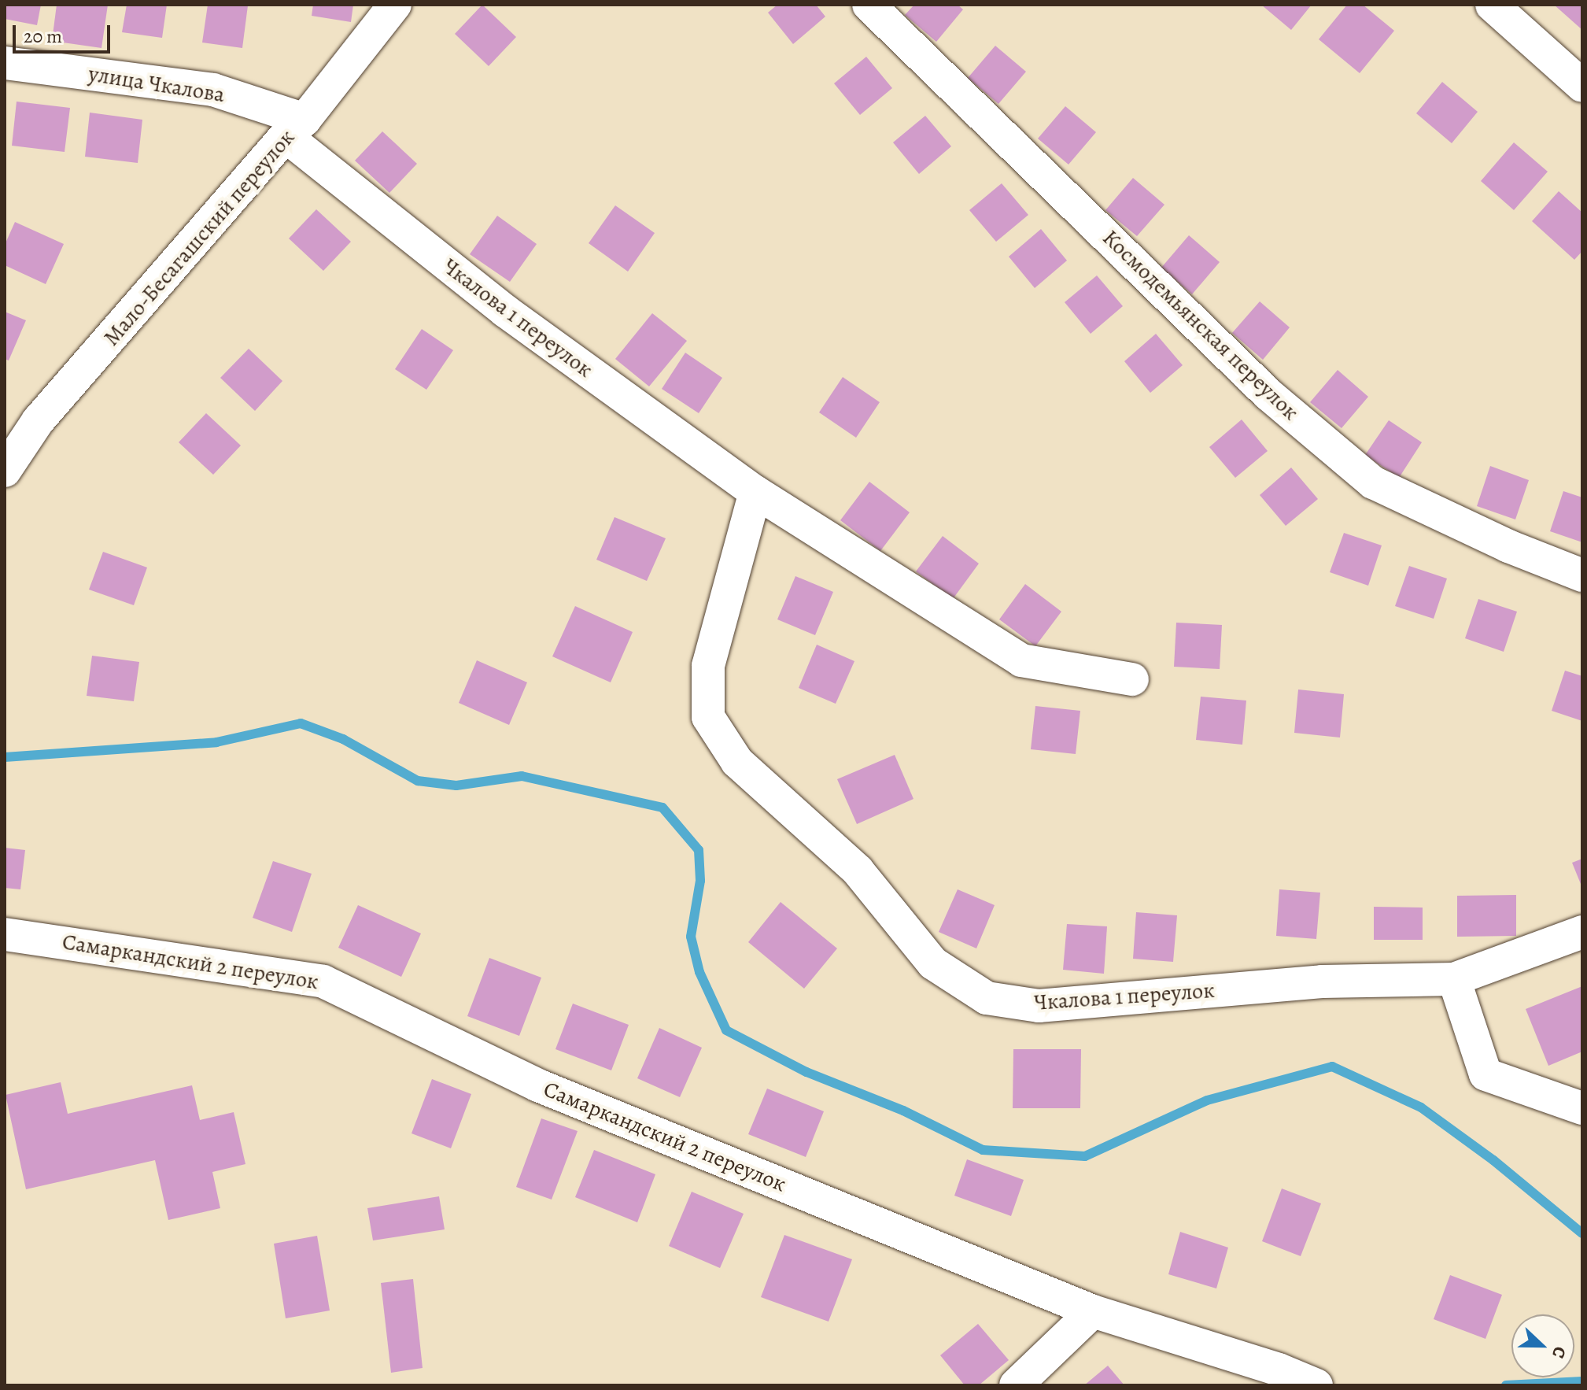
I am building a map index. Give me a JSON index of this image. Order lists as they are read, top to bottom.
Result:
{
  "streets": {
    "street": [
      "улица Чкалова",
      "Мало-Бесагашский переулок",
      "Чкалова 1 переулок",
      "Космодемьянская переулок",
      "Самаркандский 2 переулок"
    ]
  },
  "crossings": [
    ["улица Чкалова", "Мало-Бесагашский переулок"],
    ["улица Чкалова", "Чкалова 1 переулок"],
    ["Мало-Бесагашский переулок", "Чкалова 1 переулок"]
  ],
  "scale_bar": "20 m",
  "north": "right"
}
